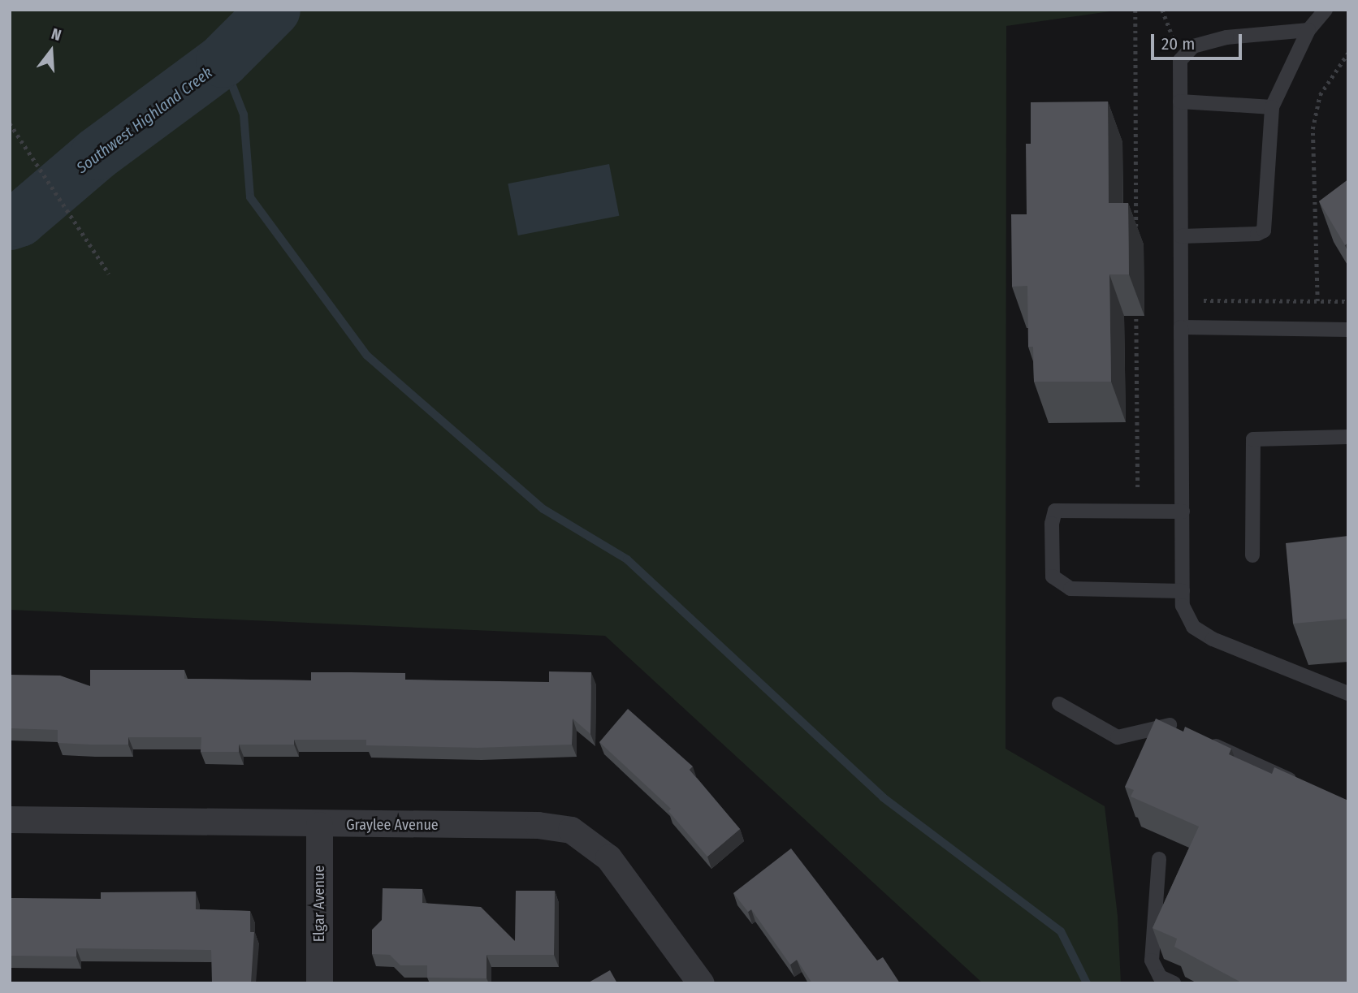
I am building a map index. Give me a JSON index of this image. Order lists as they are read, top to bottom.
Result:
{
  "streets": {
    "street": ["Graylee Avenue", "Elgar Avenue"]
  },
  "crossings": [
    ["Graylee Avenue", "Elgar Avenue"]
  ],
  "water": ["Southwest Highland Creek"],
  "scale_bar": "20 m",
  "north": "top"
}
